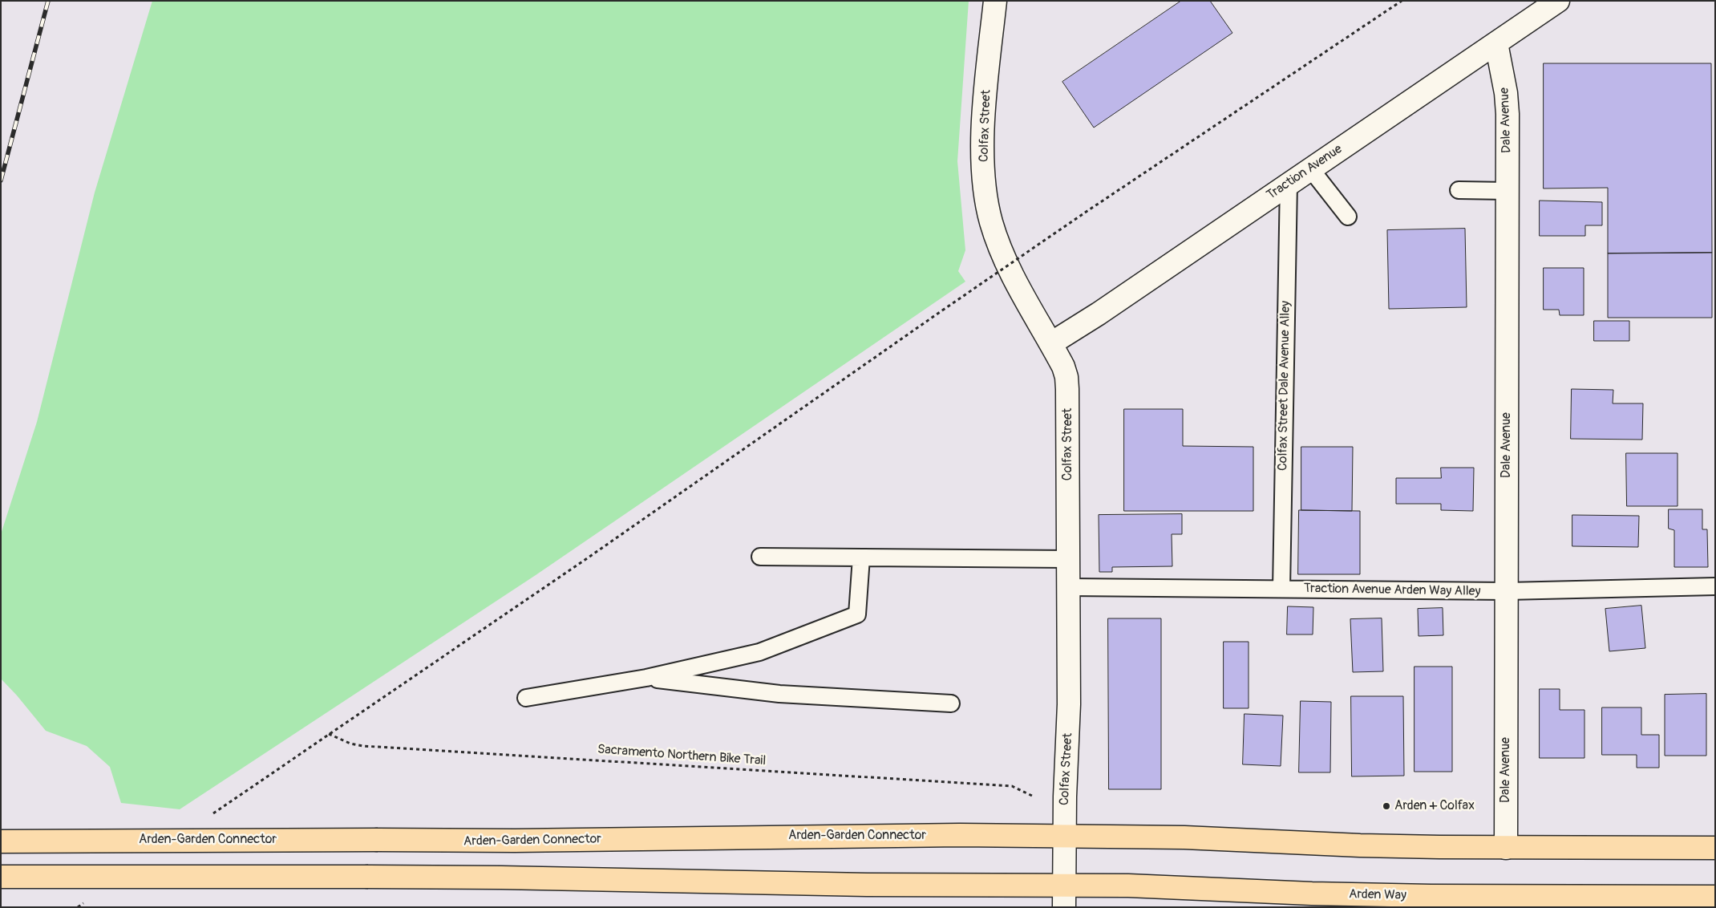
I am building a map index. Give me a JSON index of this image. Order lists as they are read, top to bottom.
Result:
{
  "streets": {
    "main road": ["Arden-Garden Connector", "Arden Way"],
    "street": ["Dale Avenue", "Colfax Street", "Traction Avenue"],
    "lane": ["Colfax Street Dale Avenue Alley", "Traction Avenue Arden Way Alley"],
    "path": ["Sacramento Northern Bike Trail"]
  },
  "crossings": [
    ["Dale Avenue", "Traction Avenue"],
    ["Dale Avenue", "Traction Avenue Arden Way Alley"],
    ["Colfax Street", "Traction Avenue"],
    ["Colfax Street", "Traction Avenue Arden Way Alley"],
    ["Colfax Street", "Arden-Garden Connector"],
    ["Colfax Street", "Arden Way"],
    ["Traction Avenue", "Colfax Street Dale Avenue Alley"],
    ["Colfax Street Dale Avenue Alley", "Traction Avenue Arden Way Alley"]
  ],
  "places": ["Arden + Colfax"]
}
